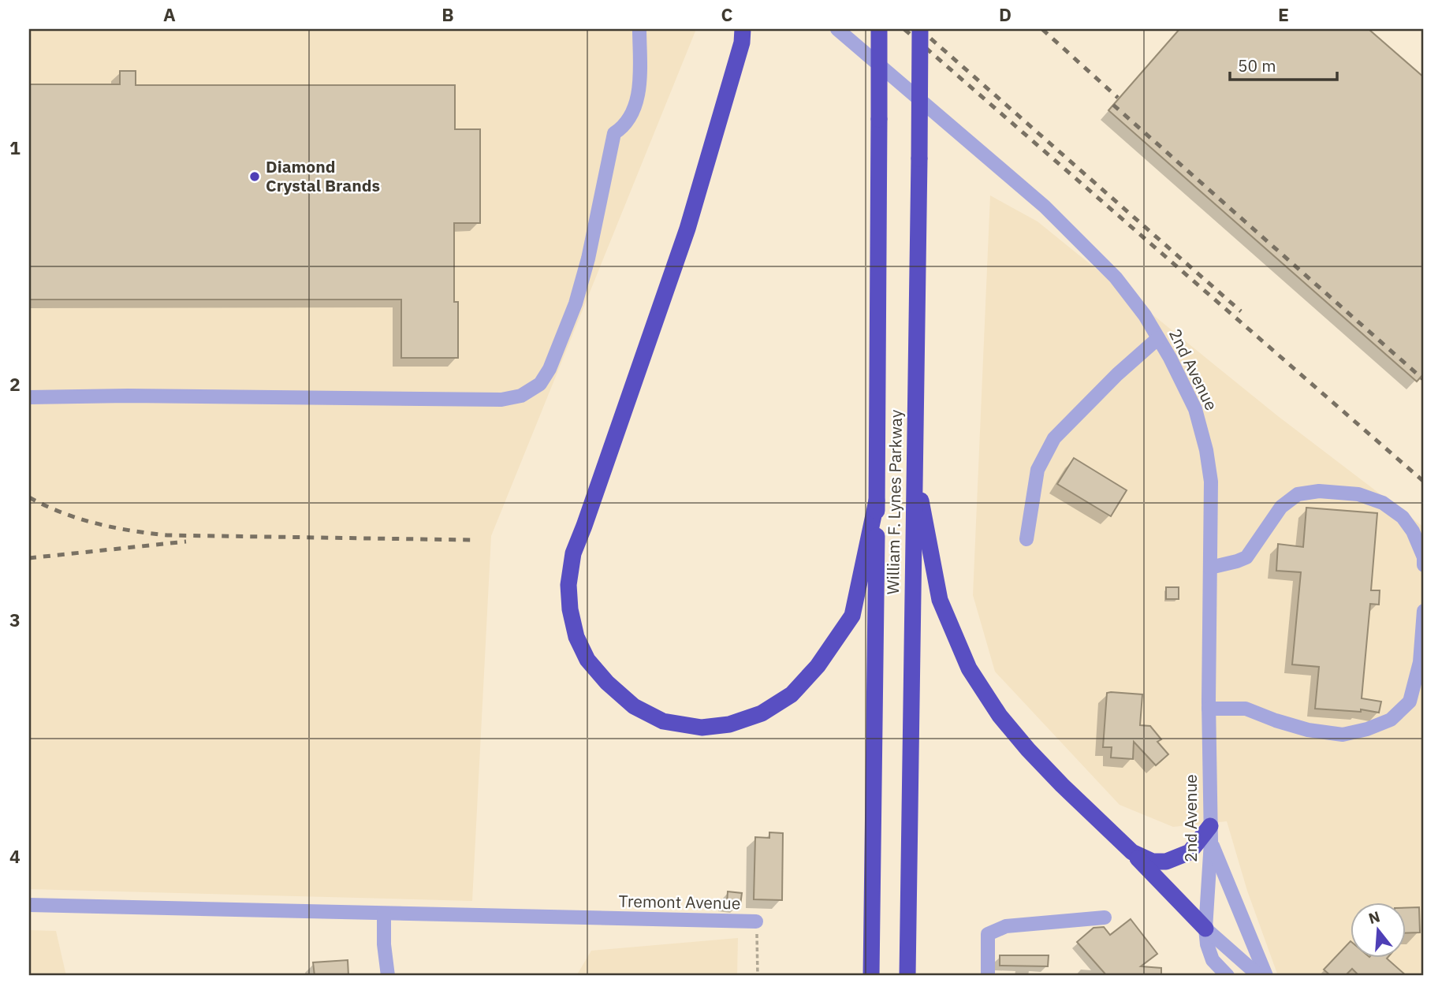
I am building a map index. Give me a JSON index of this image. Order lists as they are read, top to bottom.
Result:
{
  "streets": {
    "highway": ["William F. Lynes Parkway"],
    "street": ["2nd Avenue", "Tremont Avenue"]
  },
  "places": ["Diamond Crystal Brands"],
  "scale_bar": "50 m",
  "north": "top",
  "grid": {
    "columns": [
      "A",
      "B",
      "C",
      "D",
      "E"
    ],
    "rows": [
      "1",
      "2",
      "3",
      "4"
    ]
  }
}
